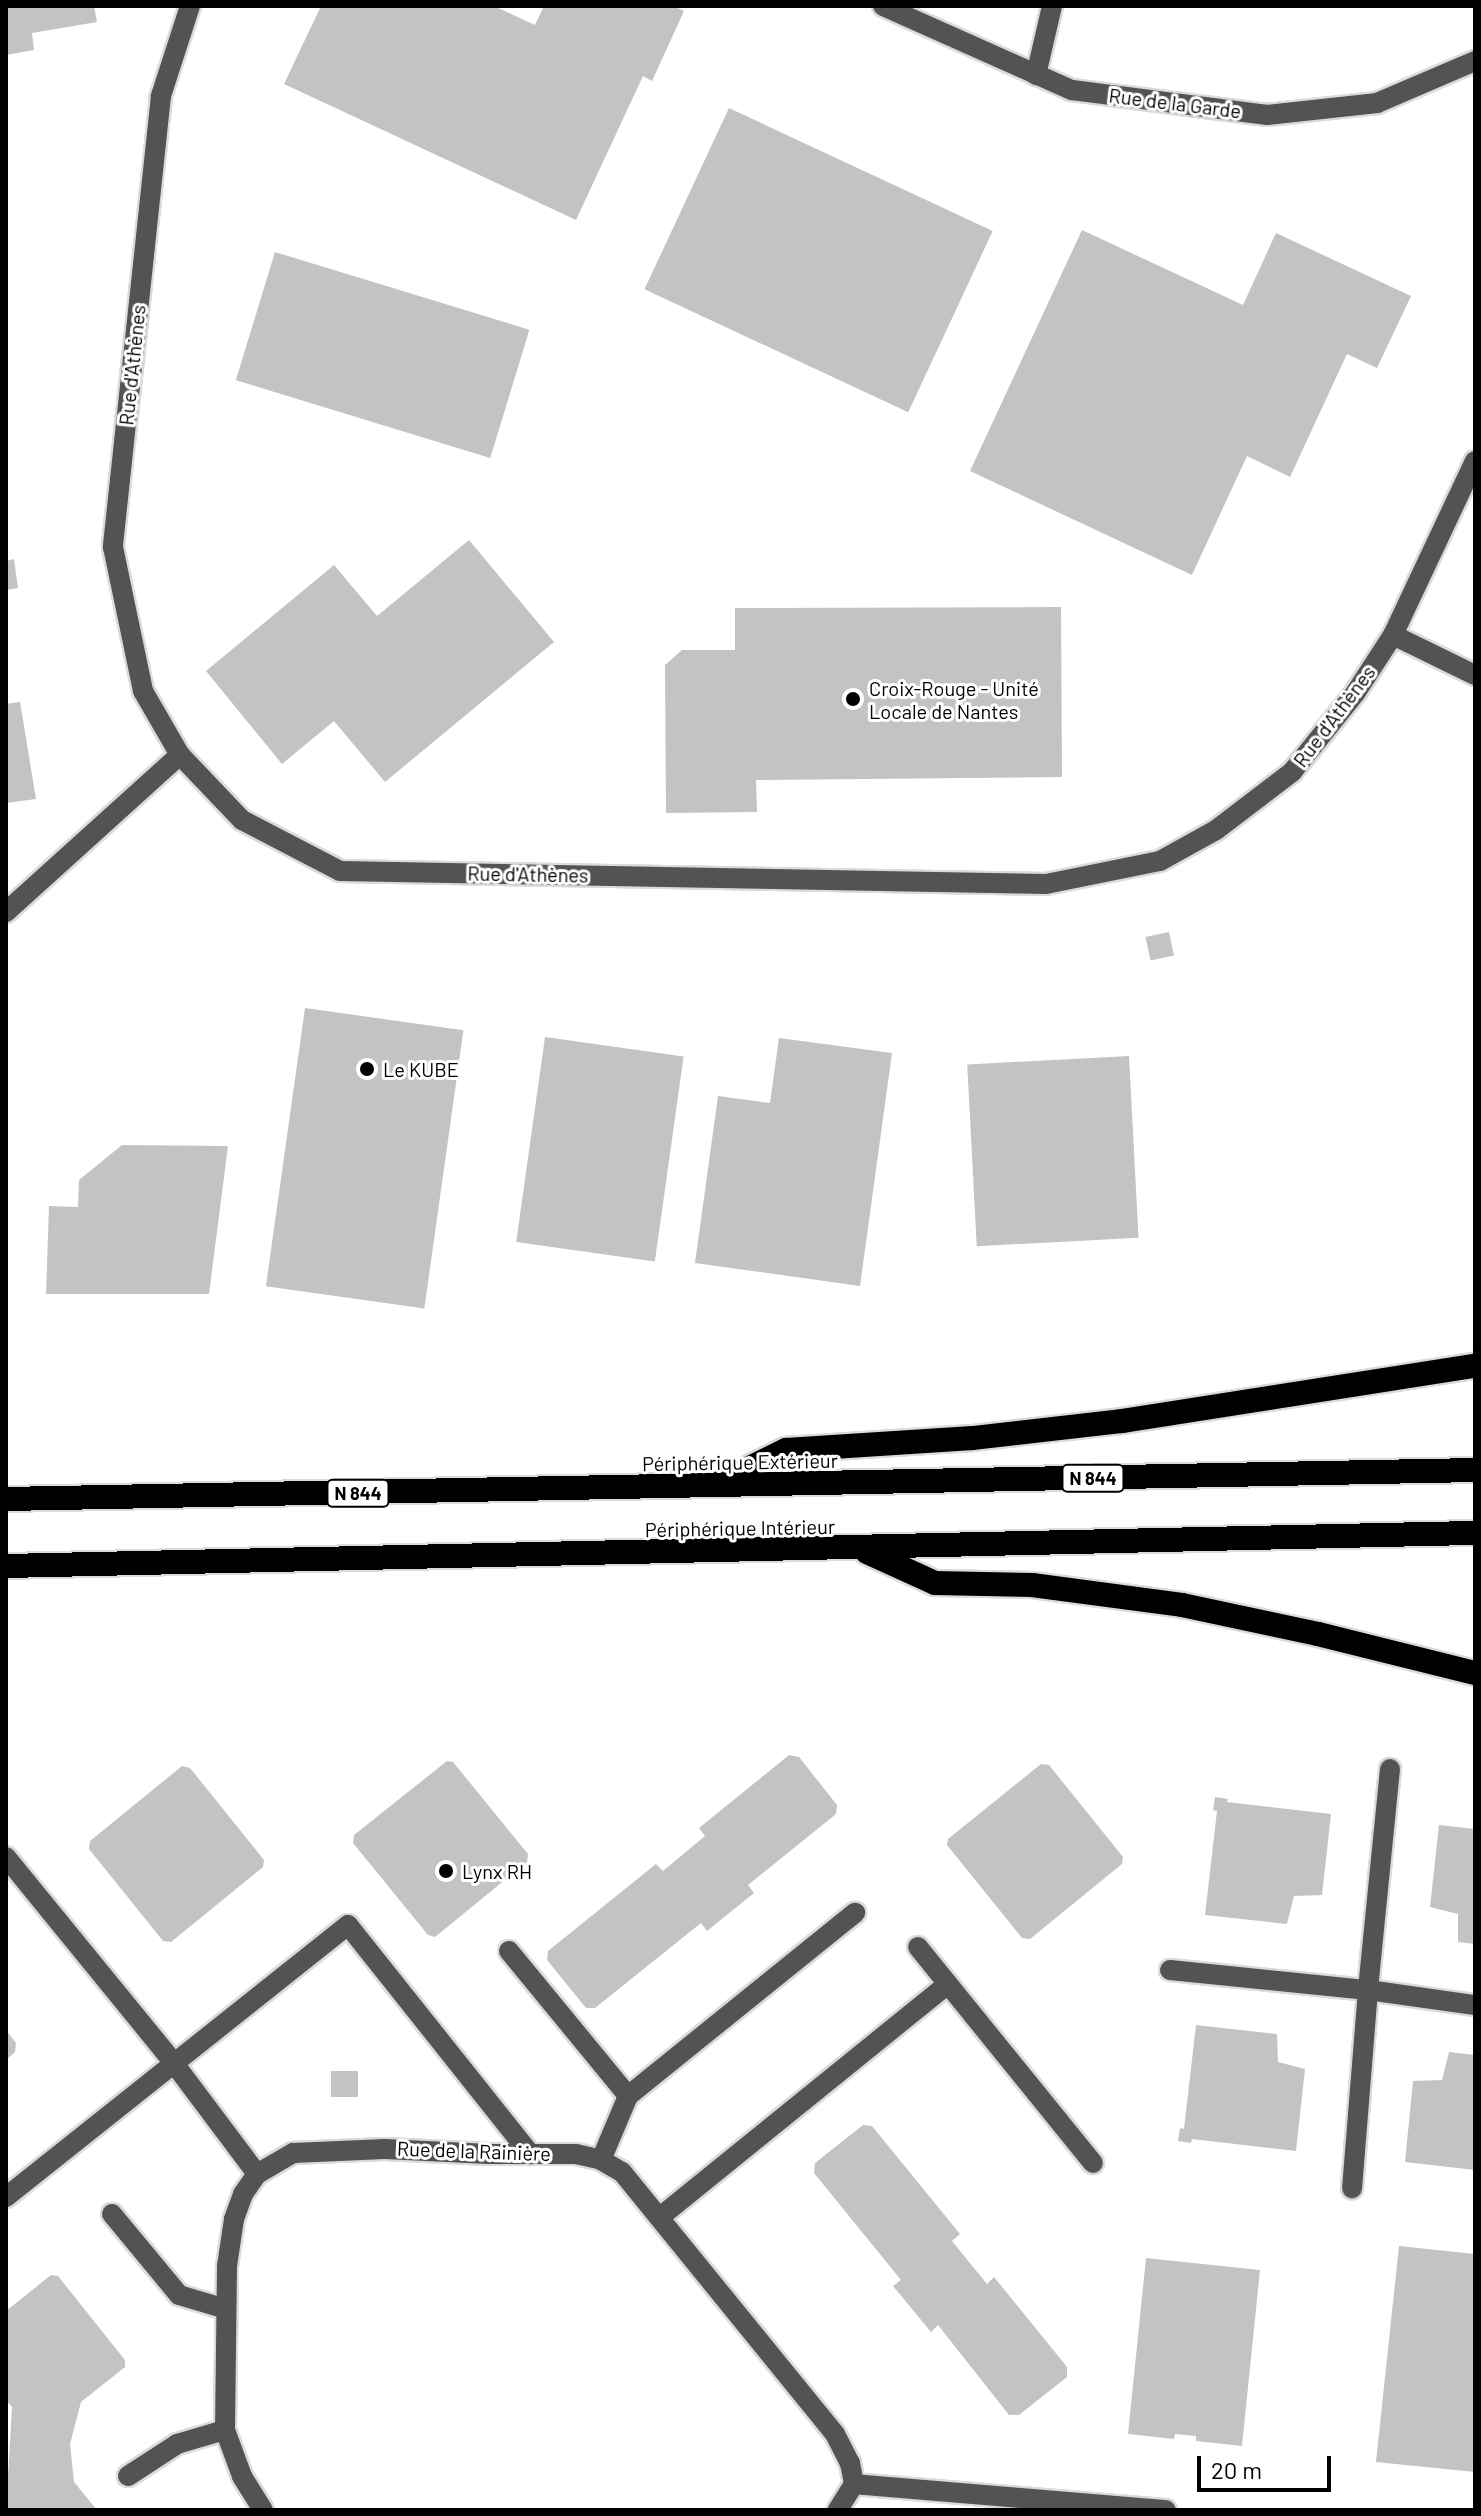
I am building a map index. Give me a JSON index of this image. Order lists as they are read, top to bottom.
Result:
{
  "streets": {
    "highway": ["Périphérique Extérieur", "N 844", "Périphérique Intérieur"],
    "street": ["Rue de la Garde", "Rue d'Athènes", "Rue de la Rainière"]
  },
  "places": ["Croix-Rouge - Unité Locale de Nantes", "Le KUBE", "Lynx RH"],
  "scale_bar": "20 m"
}
